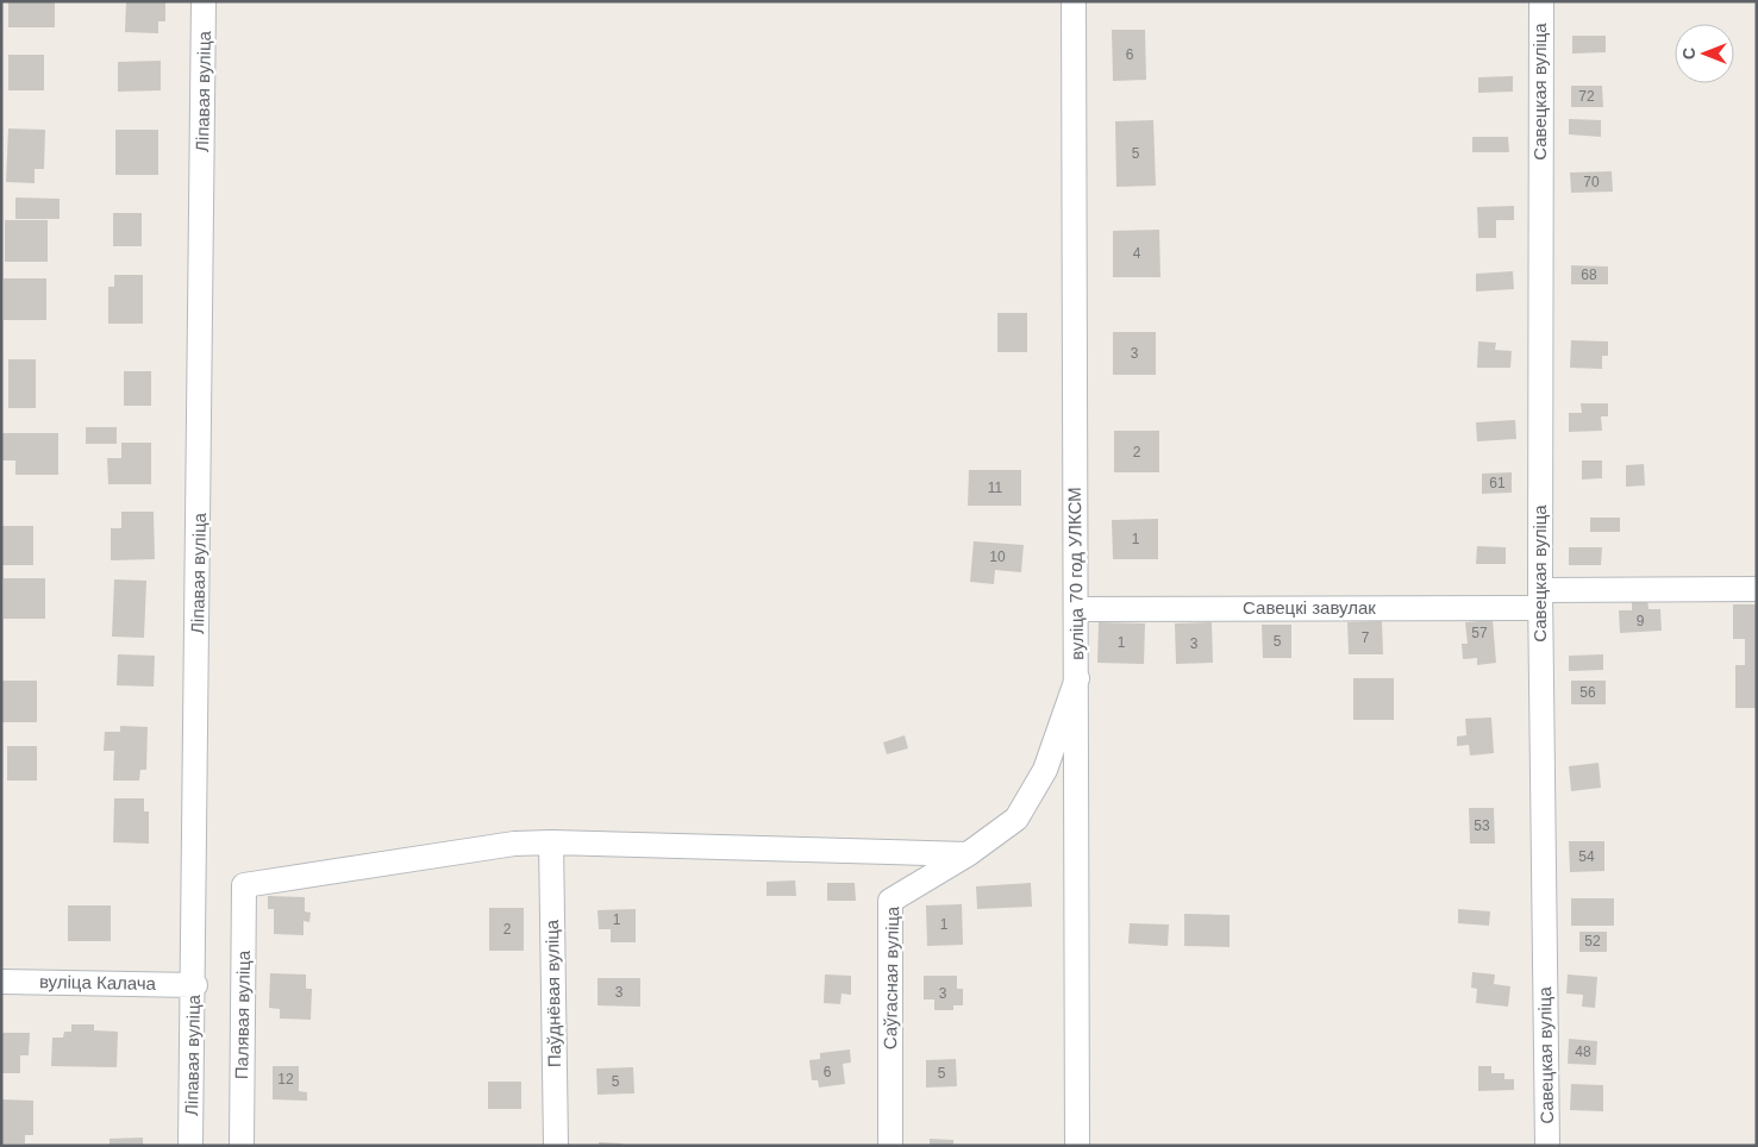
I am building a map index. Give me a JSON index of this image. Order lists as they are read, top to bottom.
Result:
{
  "streets": {
    "street": [
      "Ліпавая вуліца",
      "Савецкая вуліца",
      "вуліца 70 год УЛКСМ",
      "Савецкі завулак",
      "Саўгасная вуліца",
      "вуліца Калача",
      "Паўднёвая вуліца",
      "Палявая вуліца"
    ]
  },
  "crossings": [
    ["Ліпавая вуліца", "вуліца Калача"],
    ["Савецкая вуліца", "Савецкі завулак"],
    ["вуліца 70 год УЛКСМ", "Савецкі завулак"],
    ["Паўднёвая вуліца", "Палявая вуліца"]
  ],
  "house_numbers": [
    "6",
    "72",
    "5",
    "70",
    "4",
    "68",
    "3",
    "2",
    "61",
    "11",
    "1",
    "10",
    "9",
    "57",
    "7",
    "5",
    "1",
    "3",
    "56",
    "53",
    "54",
    "1",
    "1",
    "2",
    "52",
    "3",
    "3",
    "48",
    "6",
    "5",
    "12",
    "5"
  ],
  "north": "left"
}
